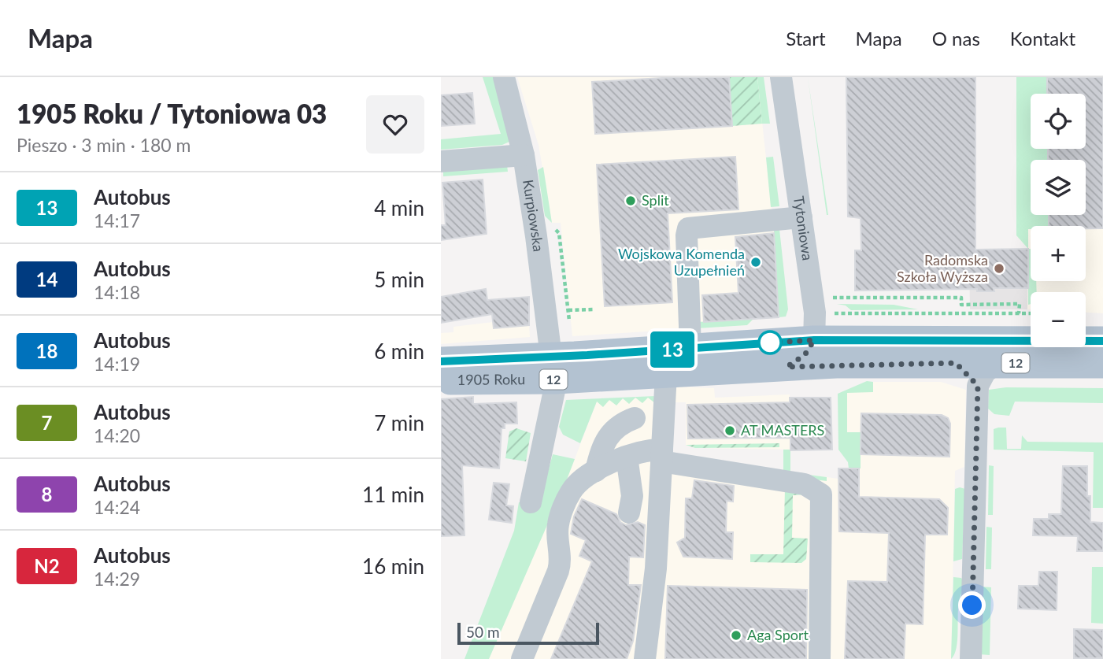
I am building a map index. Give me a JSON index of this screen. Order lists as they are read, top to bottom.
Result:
{
  "streets": {
    "main road": ["12", "1905 Roku"],
    "street": ["Kurpiowska", "Tytoniowa"]
  },
  "crossings": [
    ["Kurpiowska", "1905 Roku"],
    ["Tytoniowa", "1905 Roku"]
  ],
  "places": [
    "Split",
    "Wojskowa Komenda Uzupełnień",
    "Radomska Szkoła Wyższa",
    "AT MASTERS",
    "Aga Sport"
  ],
  "lines": ["bus line 13"],
  "scale_bar": "50 m",
  "page": {
    "header": "Mapa",
    "nav": [
      "Start",
      "Mapa",
      "O nas",
      "Kontakt"
    ],
    "heading": ["1905 Roku / Tytoniowa 03", "Pieszo · 3 min · 180 m"],
    "on_map": "13",
    "map_buttons": ["+", "−"],
    "list": [
      {
        "mark": "13",
        "name": "Autobus",
        "note": "14:17",
        "value": "4 min"
      },
      {
        "mark": "14",
        "name": "Autobus",
        "note": "14:18",
        "value": "5 min"
      },
      {
        "mark": "18",
        "name": "Autobus",
        "note": "14:19",
        "value": "6 min"
      },
      {
        "mark": "7",
        "name": "Autobus",
        "note": "14:20",
        "value": "7 min"
      },
      {
        "mark": "8",
        "name": "Autobus",
        "note": "14:24",
        "value": "11 min"
      },
      {
        "mark": "N2",
        "name": "Autobus",
        "note": "14:29",
        "value": "16 min"
      }
    ],
    "scale": "50 m"
  }
}
